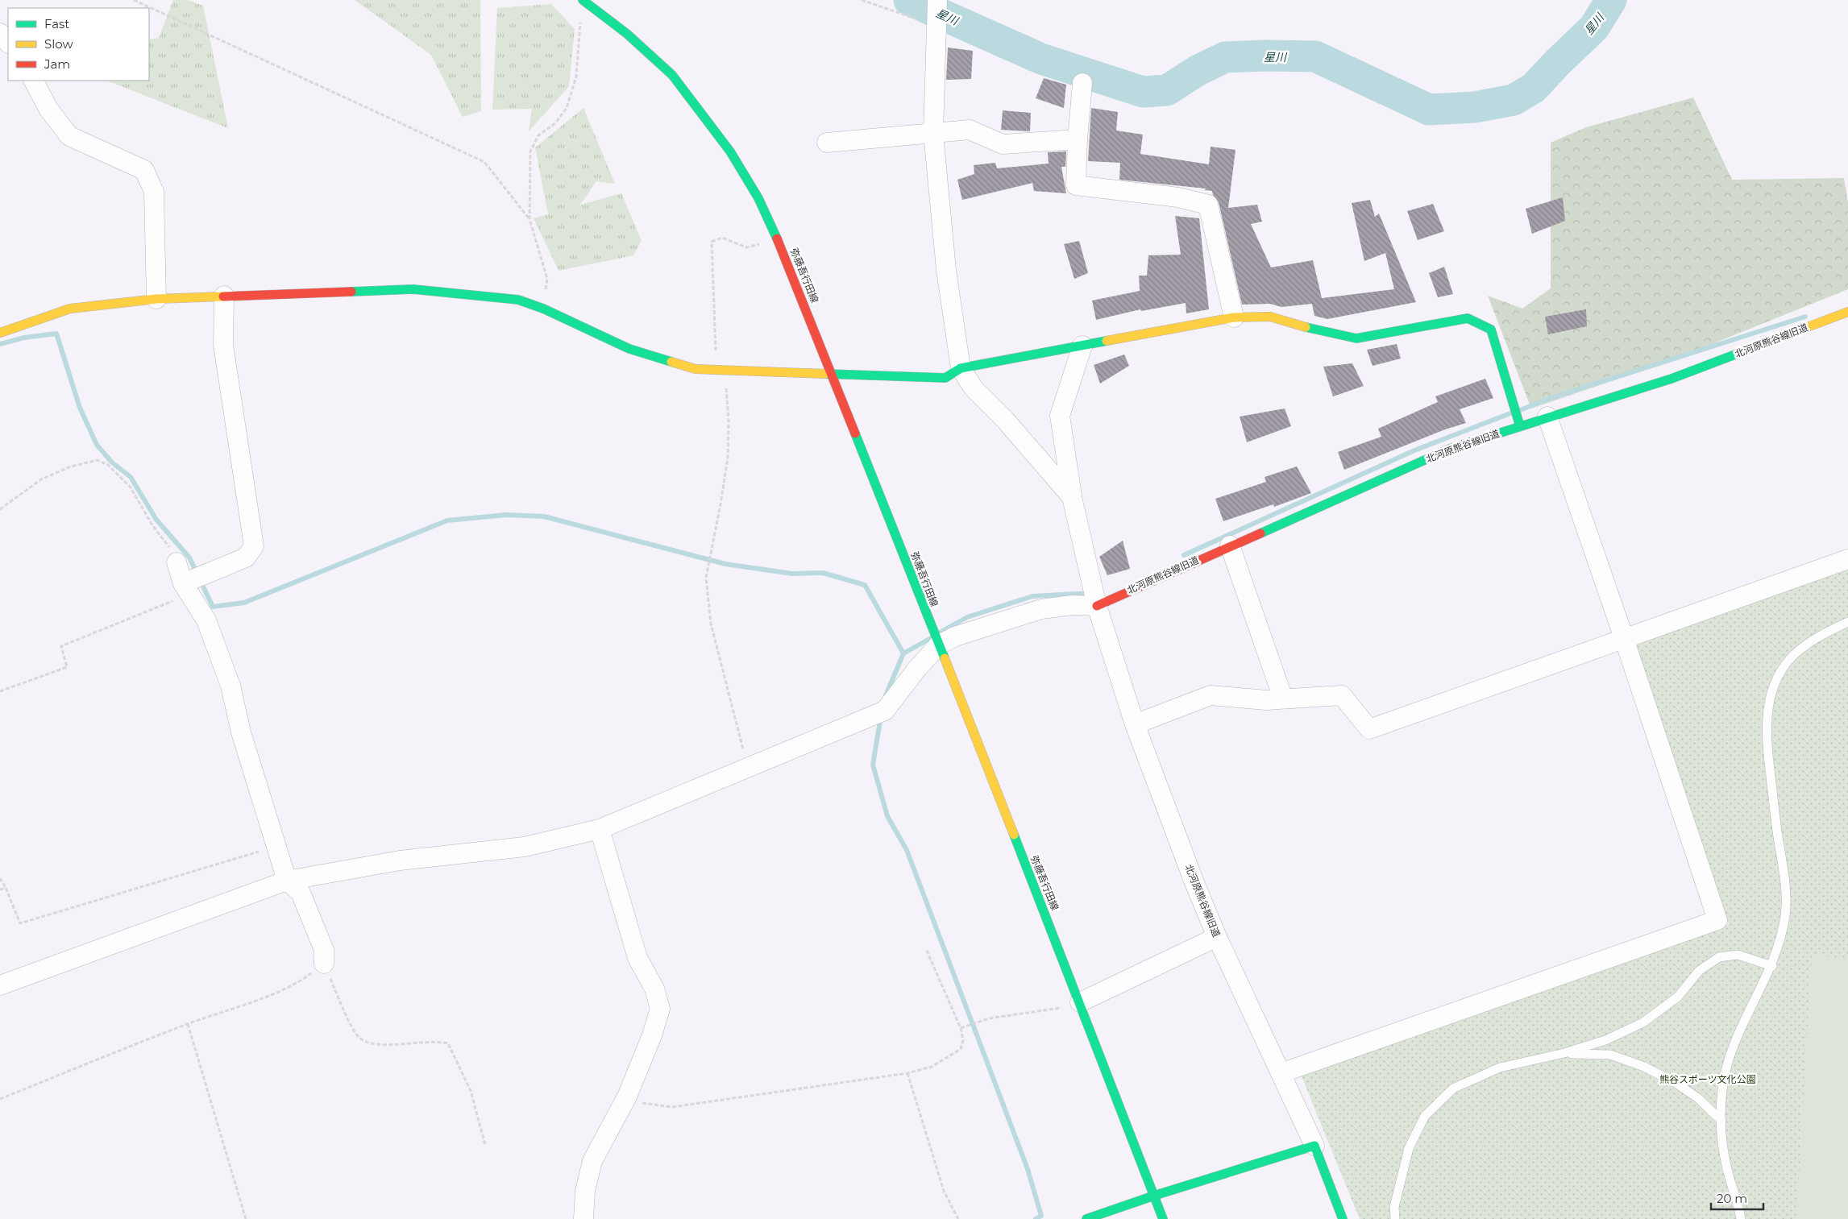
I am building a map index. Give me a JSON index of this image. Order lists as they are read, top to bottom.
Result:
{
  "streets": {
    "street": ["弥藤吾行田線", "北河原熊谷線旧道"]
  },
  "water": ["星川"],
  "parks": ["熊谷スポーツ文化公園"],
  "legend": ["Fast", "Slow", "Jam"],
  "scale_bar": "20 m"
}
